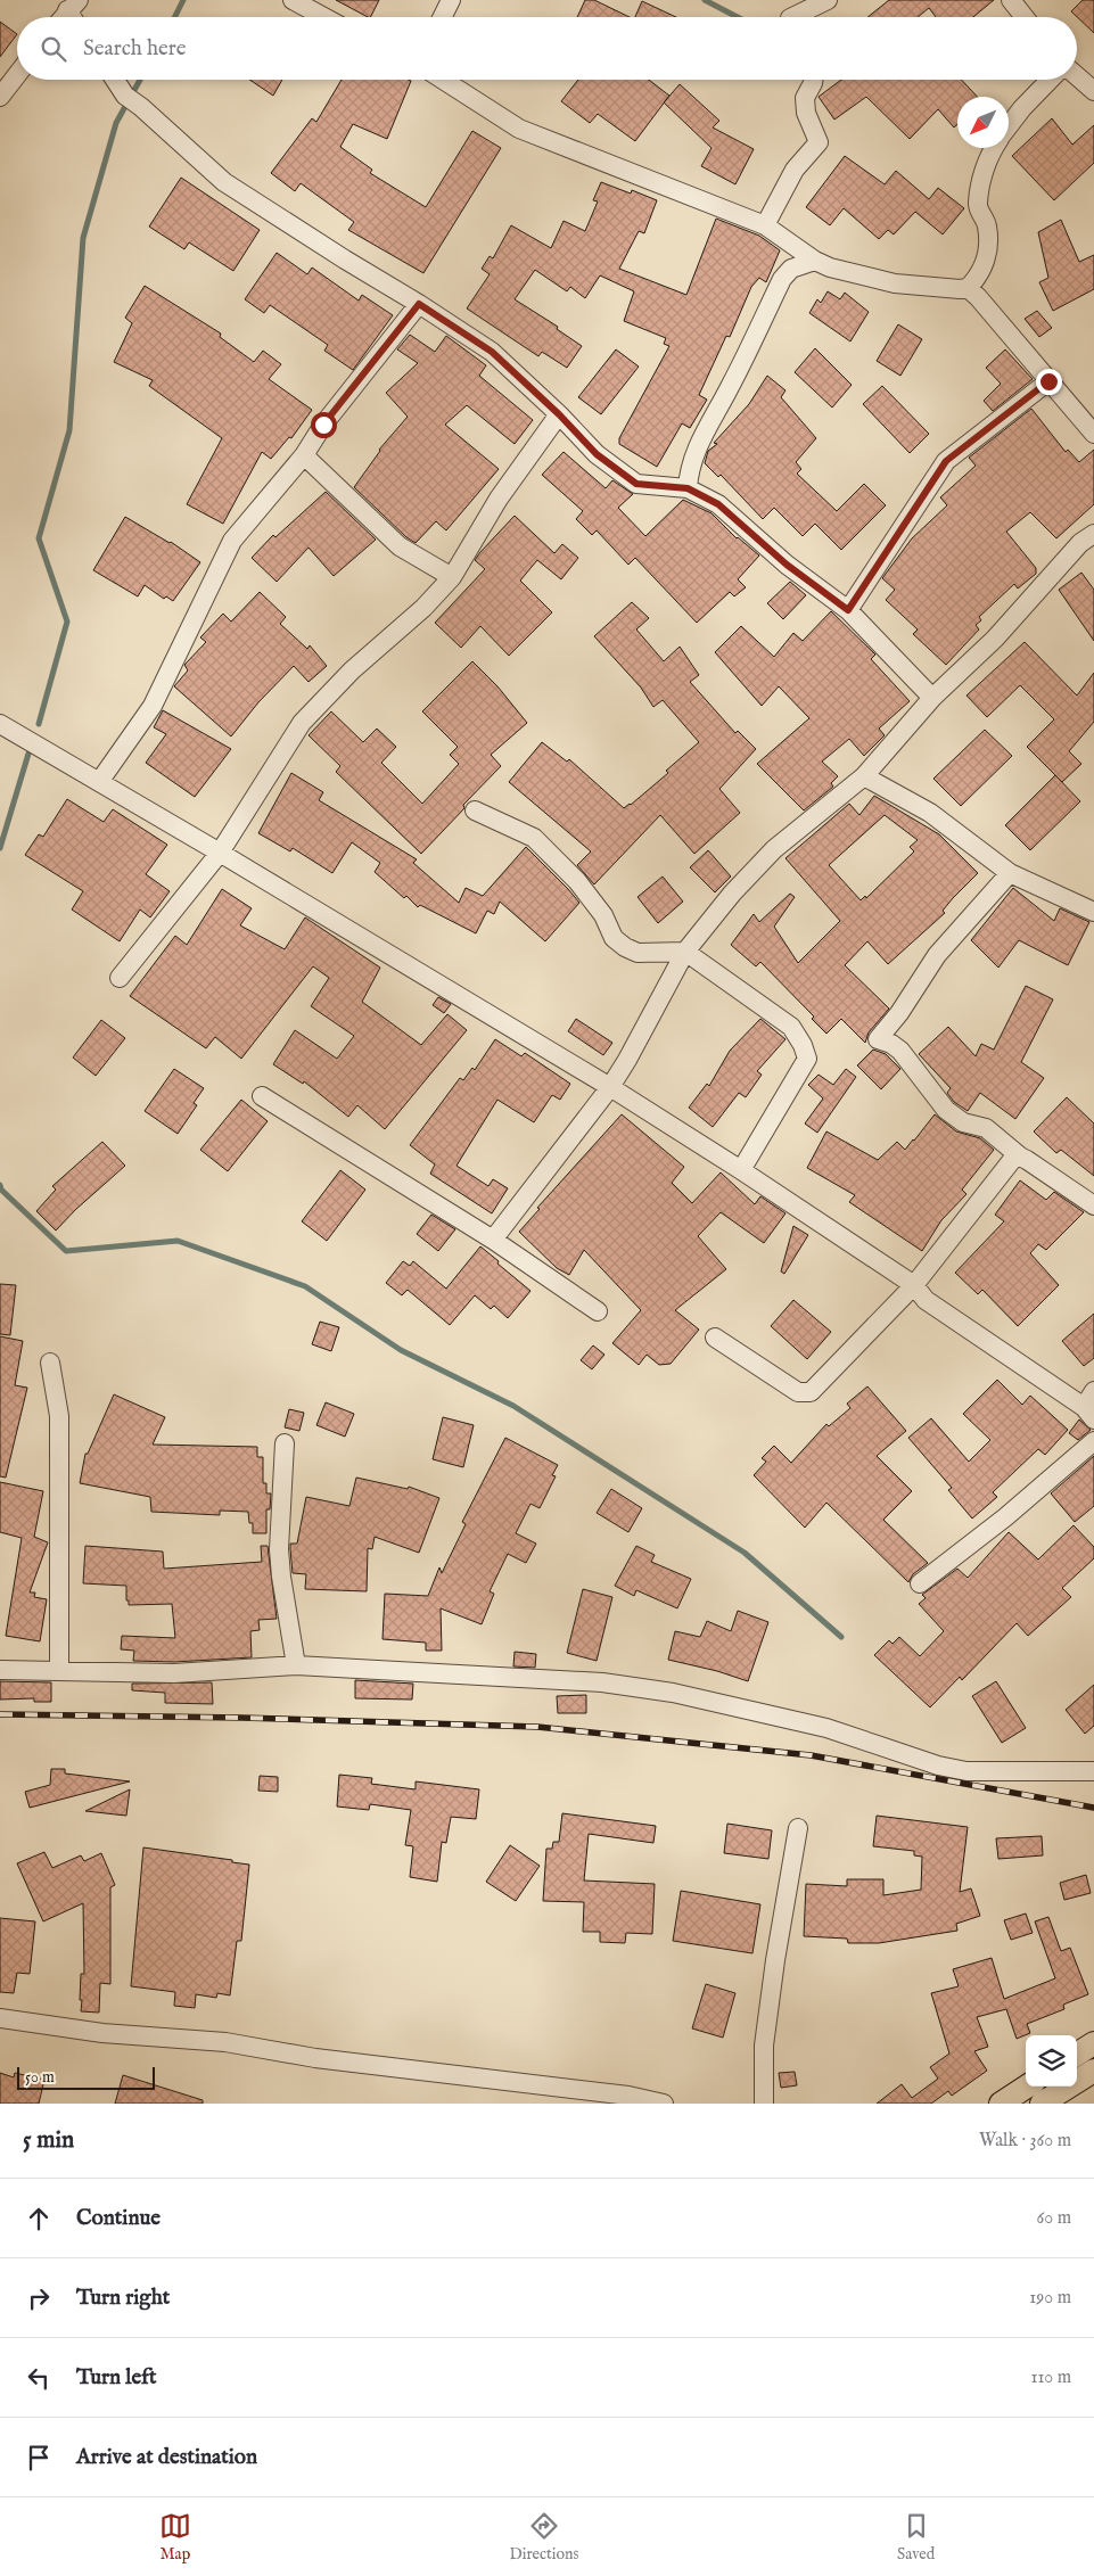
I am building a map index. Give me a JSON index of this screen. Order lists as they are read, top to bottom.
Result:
{
  "scale_bar": "50 m",
  "north": "bottom left",
  "page": {
    "search": "Search here",
    "scale": "50 m",
    "heading": ["5 min", "Walk · 360 m"],
    "list": [
      ["Continue", "60 m"],
      ["Turn right", "190 m"],
      ["Turn left", "110 m"],
      "Arrive at destination"
    ],
    "nav": ["Map", "Directions", "Saved"]
  }
}
